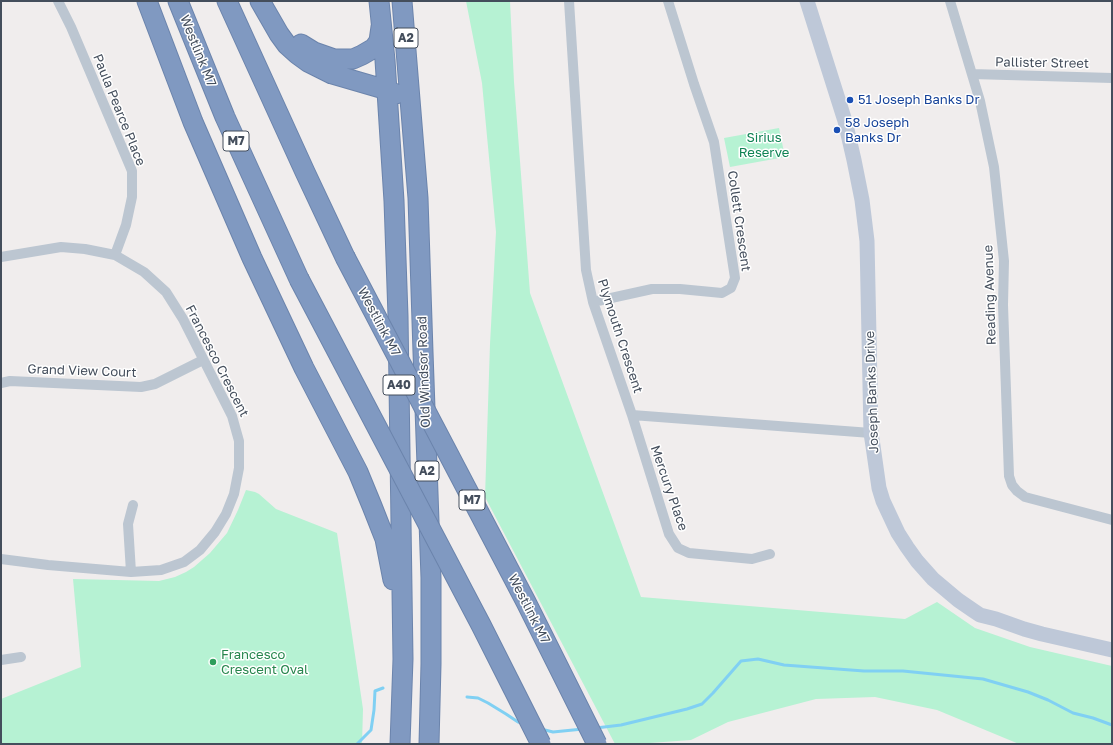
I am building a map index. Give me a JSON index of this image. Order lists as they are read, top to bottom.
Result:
{
  "streets": {
    "highway": [
      "A2",
      "Westlink M7",
      "M7",
      "Old Windsor Road",
      "A40"
    ],
    "street": [
      "Pallister Street",
      "Paula Pearce Place",
      "Collett Crescent",
      "Reading Avenue",
      "Plymouth Crescent",
      "Francesco Crescent",
      "Grand View Court",
      "Joseph Banks Drive",
      "Mercury Place"
    ]
  },
  "crossings": [
    ["Pallister Street", "Reading Avenue"],
    ["Paula Pearce Place", "Francesco Crescent"],
    ["Collett Crescent", "Plymouth Crescent"],
    ["Plymouth Crescent", "Mercury Place"],
    ["Francesco Crescent", "Grand View Court"]
  ],
  "parks": ["Sirius Reserve"],
  "places": ["51 Joseph Banks Dr", "58 Joseph Banks Dr", "Francesco Crescent Oval"]
}
